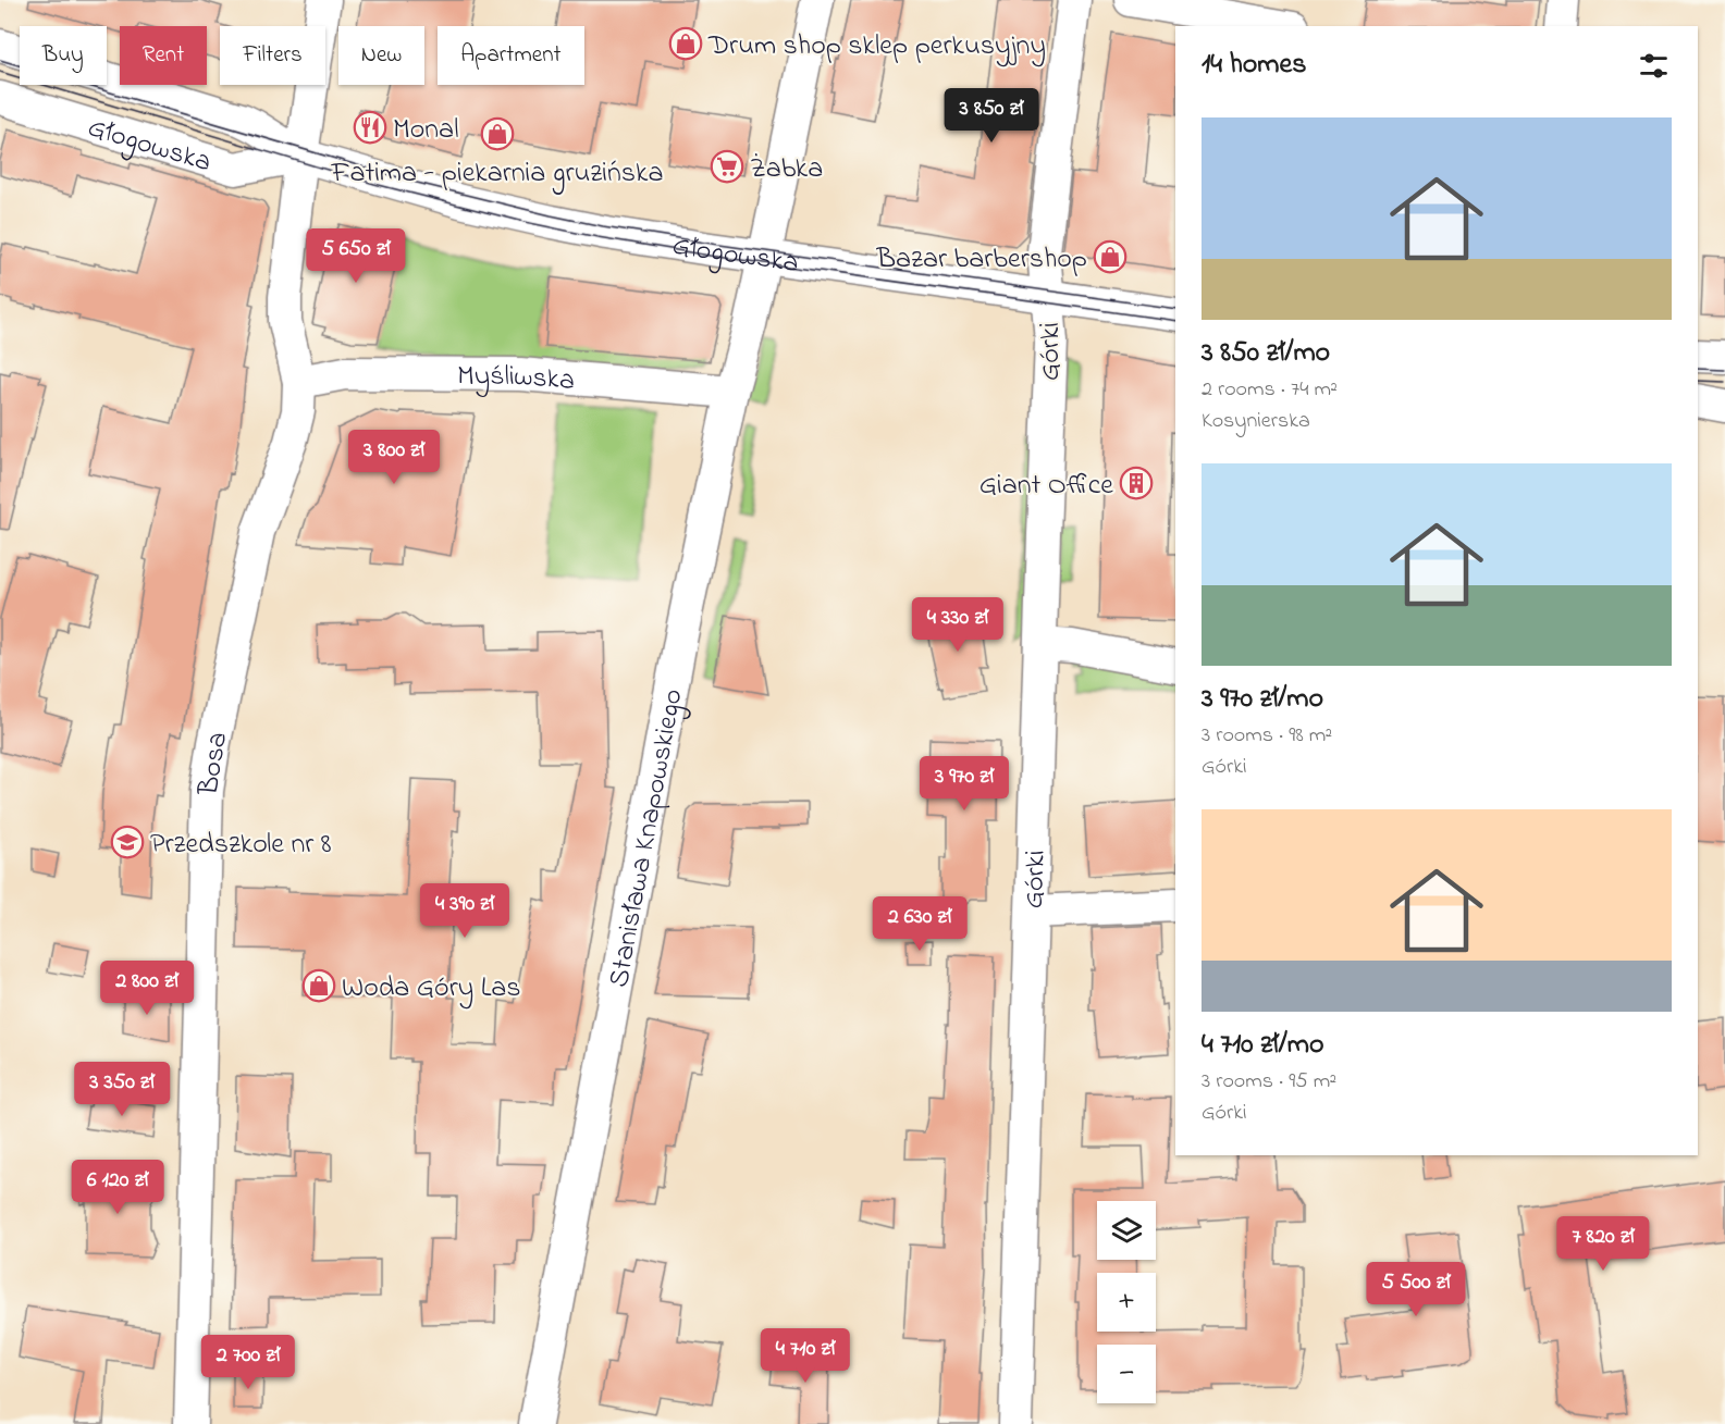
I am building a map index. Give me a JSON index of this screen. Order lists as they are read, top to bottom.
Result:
{
  "streets": {
    "street": [
      "Głogowska",
      "Górki",
      "Myśliwska",
      "Bosa",
      "Stanisława Knapowskiego"
    ]
  },
  "crossings": [
    ["Głogowska", "Górki"],
    ["Głogowska", "Bosa"],
    ["Głogowska", "Stanisława Knapowskiego"],
    ["Myśliwska", "Bosa"],
    ["Myśliwska", "Stanisława Knapowskiego"]
  ],
  "places": {
    "shop": [
      "Drum shop sklep perkusyjny",
      "Fatima - piekarnia gruzińska",
      "Bazar barbershop",
      "Woda Góry Las"
    ],
    "restaurant": ["Monal"],
    "supermarket": ["Żabka"],
    "building": ["Giant Office"],
    "school or university": ["Przedszkole nr 8"]
  },
  "page": {
    "chip": [
      "Buy",
      "Rent",
      "Filters",
      "New",
      "Apartment"
    ],
    "heading": "14 homes",
    "price": [
      "3 850 zł",
      "5 650 zł",
      "3 800 zł",
      "4 330 zł",
      "3 970 zł",
      "4 390 zł",
      "2 630 zł",
      "2 800 zł",
      "3 350 zł",
      "6 120 zł",
      "7 820 zł",
      "5 500 zł",
      "4 710 zł",
      "2 700 zł"
    ],
    "list": [
      {
        "name": "3 850 zł/mo",
        "note": "2 rooms · 74 m² · Kosynierska"
      },
      {
        "name": "3 970 zł/mo",
        "note": "3 rooms · 98 m² · Górki"
      },
      {
        "name": "4 710 zł/mo",
        "note": "3 rooms · 95 m² · Górki"
      }
    ],
    "map_buttons": ["+", "−"]
  }
}
